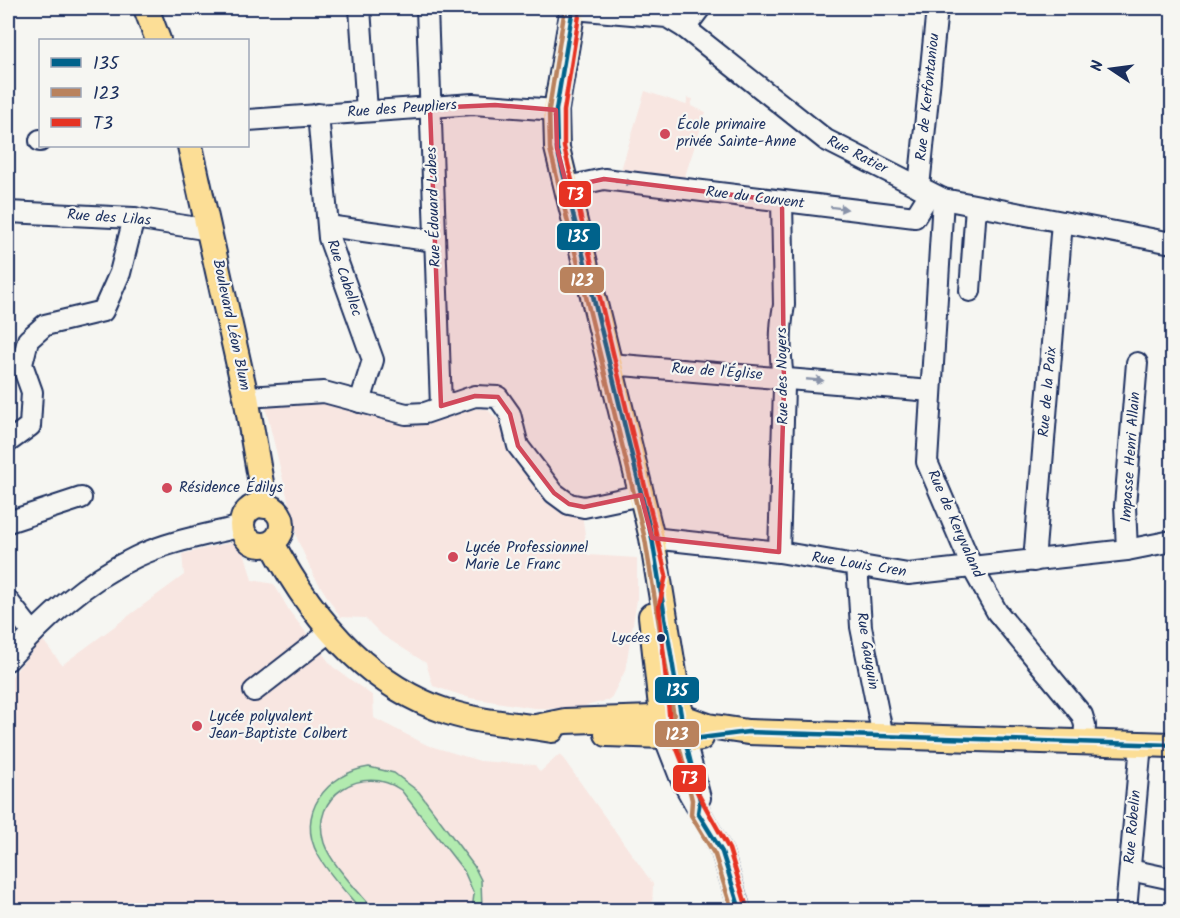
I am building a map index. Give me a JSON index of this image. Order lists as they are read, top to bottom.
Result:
{
  "streets": {
    "main road": ["Boulevard Léon Blum"],
    "street": [
      "Rue de Kerfontaniou",
      "Rue des Peupliers",
      "Rue Ratier",
      "Rue du Couvent",
      "Rue Édouard Labes",
      "Rue des Lilas",
      "Rue Cabellec",
      "Rue de l'Église",
      "Rue des Noyers",
      "Rue de la Paix",
      "Impasse Henri Allain",
      "Rue de Keryvaland",
      "Rue Louis Cren",
      "Rue Gauguin",
      "Rue Robelin"
    ]
  },
  "crossings": [
    ["Rue de Kerfontaniou", "Rue Ratier"],
    ["Rue de Kerfontaniou", "Rue du Couvent"],
    ["Rue de Kerfontaniou", "Rue de Keryvaland"],
    ["Rue des Peupliers", "Rue Édouard Labes"],
    ["Rue des Peupliers", "Rue Cabellec"],
    ["Rue Ratier", "Rue du Couvent"],
    ["Rue Ratier", "Rue de la Paix"],
    ["Rue Ratier", "Rue de Keryvaland"],
    ["Rue du Couvent", "Rue des Noyers"],
    ["Rue du Couvent", "Rue de Keryvaland"],
    ["Rue des Lilas", "Boulevard Léon Blum"],
    ["Rue de l'Église", "Rue des Noyers"],
    ["Rue de l'Église", "Rue de Keryvaland"],
    ["Rue des Noyers", "Rue Louis Cren"],
    ["Rue de la Paix", "Rue Louis Cren"],
    ["Impasse Henri Allain", "Rue Louis Cren"],
    ["Rue de Keryvaland", "Rue Louis Cren"],
    ["Rue Louis Cren", "Rue Gauguin"]
  ],
  "one_way": ["Rue du Couvent", "Rue de l'Église"],
  "places": [
    "École primaire privée Sainte-Anne",
    "Résidence Édilys",
    "Lycée Professionnel Marie Le Franc",
    "Lycées",
    "Lycée polyvalent Jean-Baptiste Colbert"
  ],
  "lines": ["transit line 135", "transit line 123", "transit line T3"],
  "legend": ["135", "123", "T3"],
  "north": "left"
}
